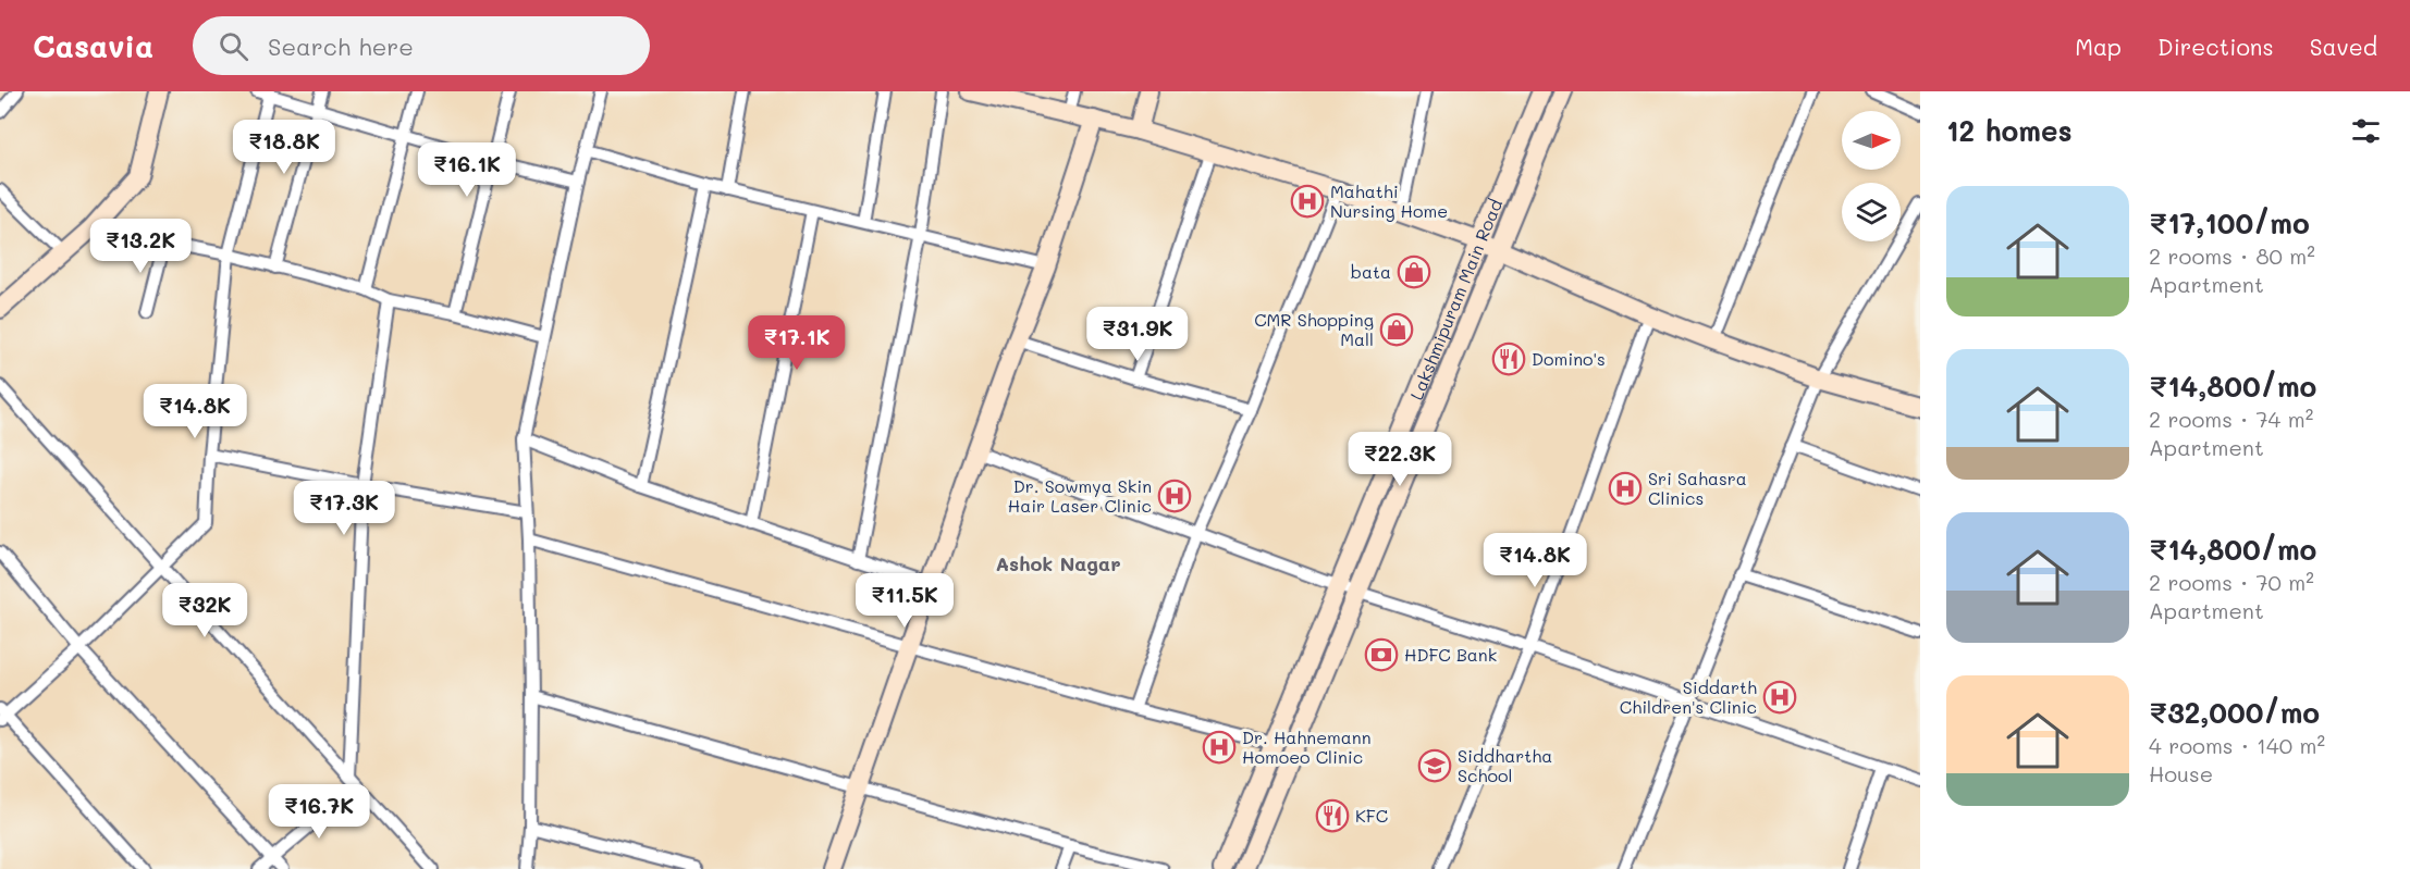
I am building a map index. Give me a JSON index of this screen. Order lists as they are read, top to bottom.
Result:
{
  "streets": {
    "street": ["Lakshmipuram Main Road"]
  },
  "districts": ["Ashok Nagar"],
  "places": {
    "hospital": [
      "Mahathi Nursing Home",
      "Sri Sahasra Clinics",
      "Dr. Sowmya Skin Hair Laser Clinic",
      "Siddarth Children's Clinic",
      "Dr. Hahnemann Homoeo Clinic"
    ],
    "shop": ["bata", "CMR Shopping Mall"],
    "restaurant": ["Domino's", "KFC"],
    "bank": ["HDFC Bank"],
    "school or university": ["Siddhartha School"]
  },
  "north": "right",
  "page": {
    "header": "Casavia",
    "search": "Search here",
    "nav": ["Map", "Directions", "Saved"],
    "heading": "12 homes",
    "price": [
      "₹18.8K",
      "₹16.1K",
      "₹13.2K",
      "₹31.9K",
      "₹17.1K",
      "₹14.8K",
      "₹22.3K",
      "₹17.3K",
      "₹14.8K",
      "₹11.5K",
      "₹32K",
      "₹16.7K"
    ],
    "list": [
      {
        "name": "₹17,100/mo",
        "note": "2 rooms · 80 m² · Apartment"
      },
      {
        "name": "₹14,800/mo",
        "note": "2 rooms · 74 m² · Apartment"
      },
      {
        "name": "₹14,800/mo",
        "note": "2 rooms · 70 m² · Apartment"
      },
      {
        "name": "₹32,000/mo",
        "note": "4 rooms · 140 m² · House"
      }
    ]
  }
}
